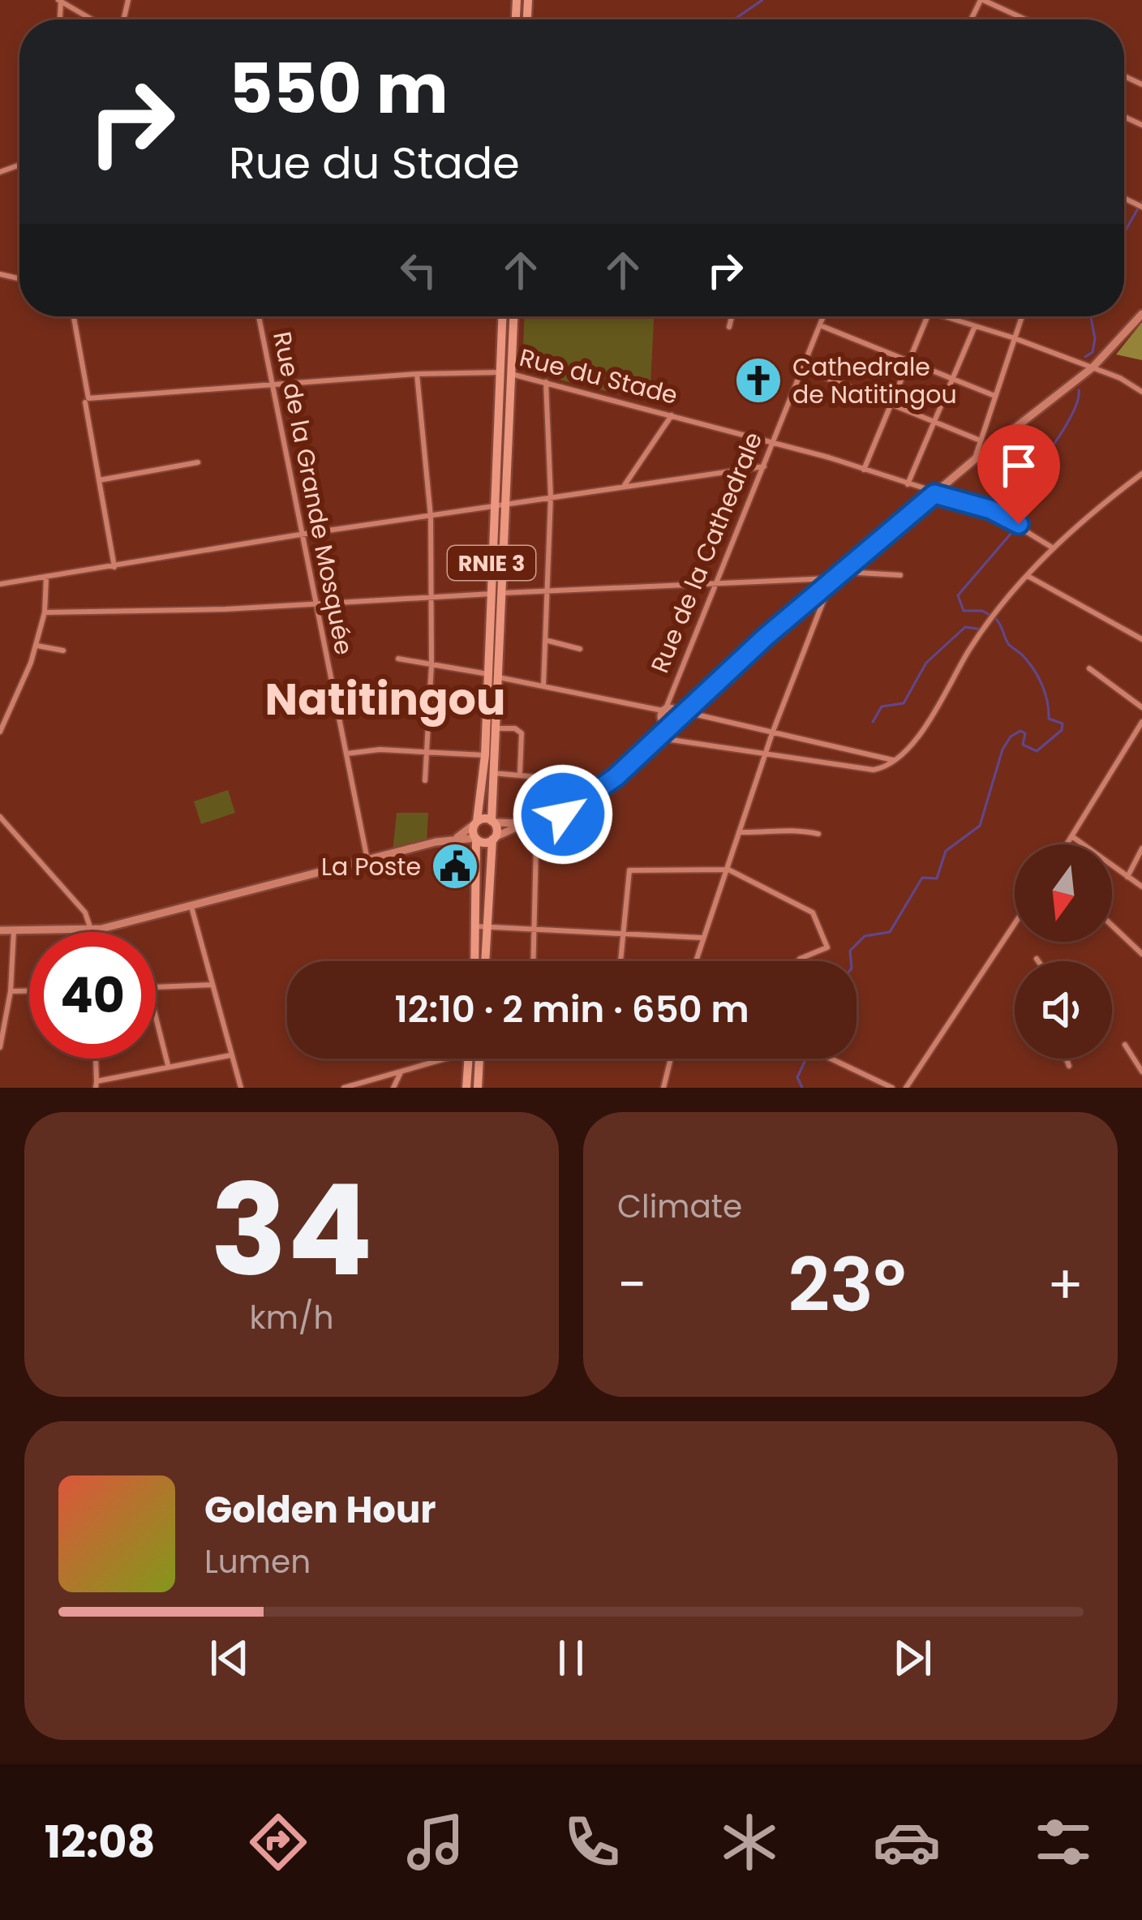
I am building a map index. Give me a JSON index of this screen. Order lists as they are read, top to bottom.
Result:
{
  "streets": {
    "highway": ["RNIE 3"],
    "street": ["Rue du Stade", "Rue de la Grande Mosquée", "Rue de la Cathedrale"]
  },
  "crossings": [
    ["Rue du Stade", "Rue de la Grande Mosquée"],
    ["Rue du Stade", "Rue de la Cathedrale"],
    ["Rue du Stade", "RNIE 3"]
  ],
  "districts": ["Natitingou"],
  "places": {
    "church": ["Cathedrale de Natitingou"],
    "public building": ["La Poste"]
  },
  "north": "bottom",
  "page": {
    "turn": ["550 m", "Rue du Stade"],
    "limit": "40",
    "trip": "12:10 · 2 min · 650 m",
    "tile": [
      ["34", "km/h"],
      "Climate"
    ],
    "heat": ["−", "23°", "+"],
    "song": ["Golden Hour", "Lumen"],
    "tabs": "12:08"
  }
}
